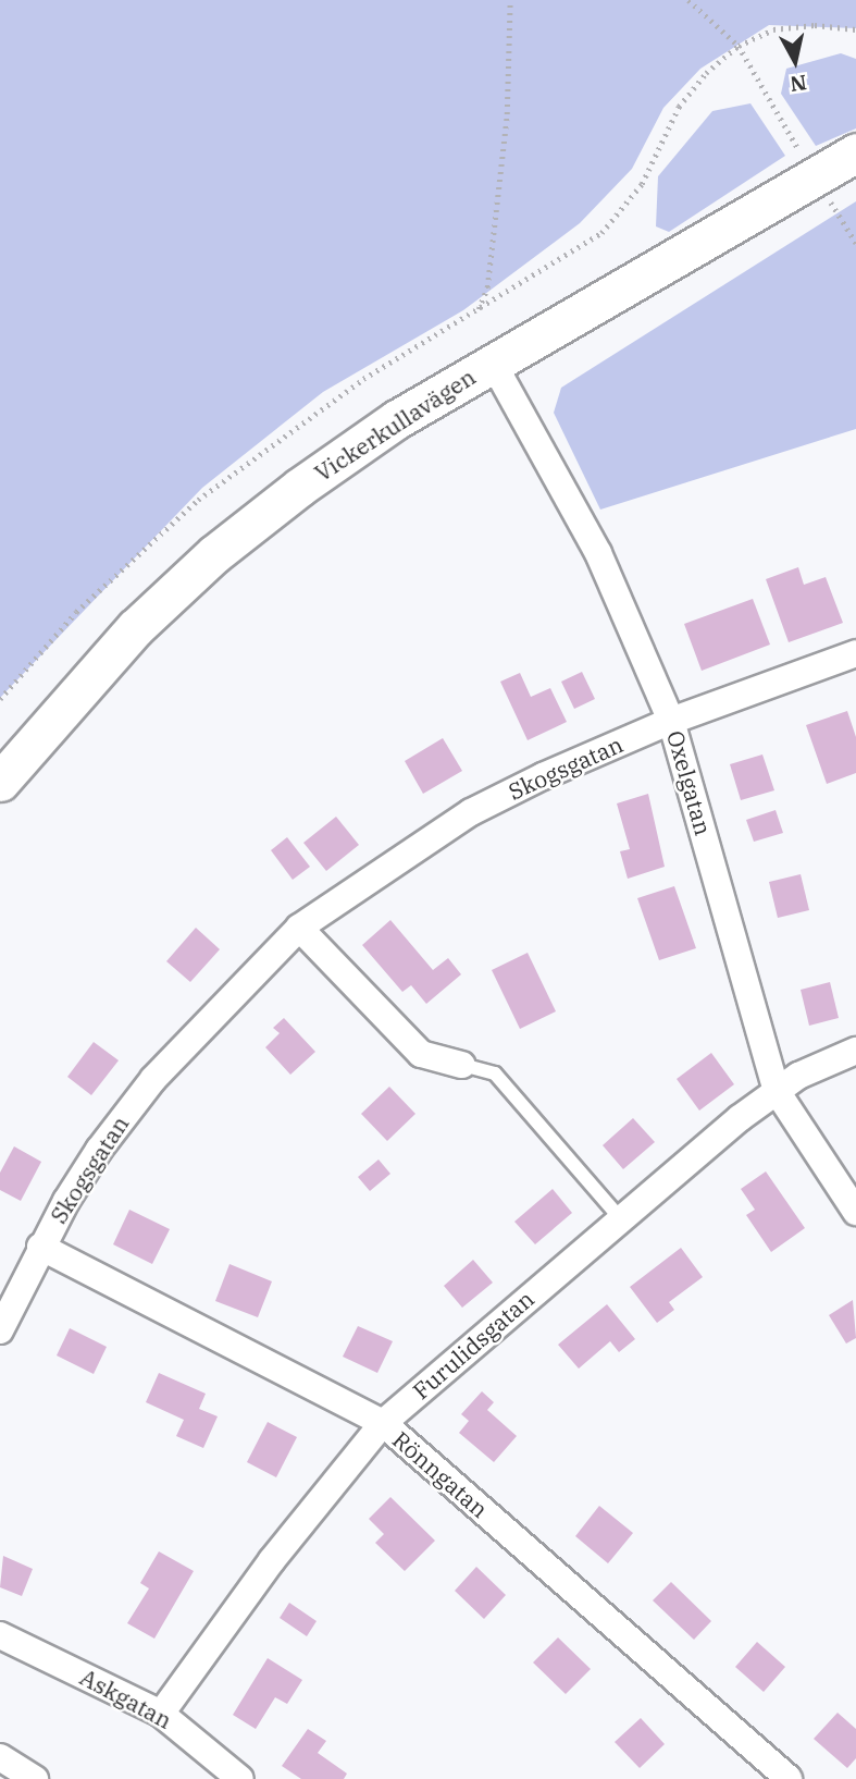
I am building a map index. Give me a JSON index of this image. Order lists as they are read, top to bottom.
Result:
{
  "streets": {
    "main road": ["Vickerkullavägen"],
    "street": [
      "Skogsgatan",
      "Oxelgatan",
      "Furulidsgatan",
      "Rönngatan",
      "Askgatan"
    ]
  },
  "crossings": [
    ["Vickerkullavägen", "Oxelgatan"],
    ["Skogsgatan", "Oxelgatan"],
    ["Skogsgatan", "Rönngatan"],
    ["Oxelgatan", "Furulidsgatan"],
    ["Furulidsgatan", "Rönngatan"],
    ["Furulidsgatan", "Askgatan"]
  ],
  "north": "bottom"
}
